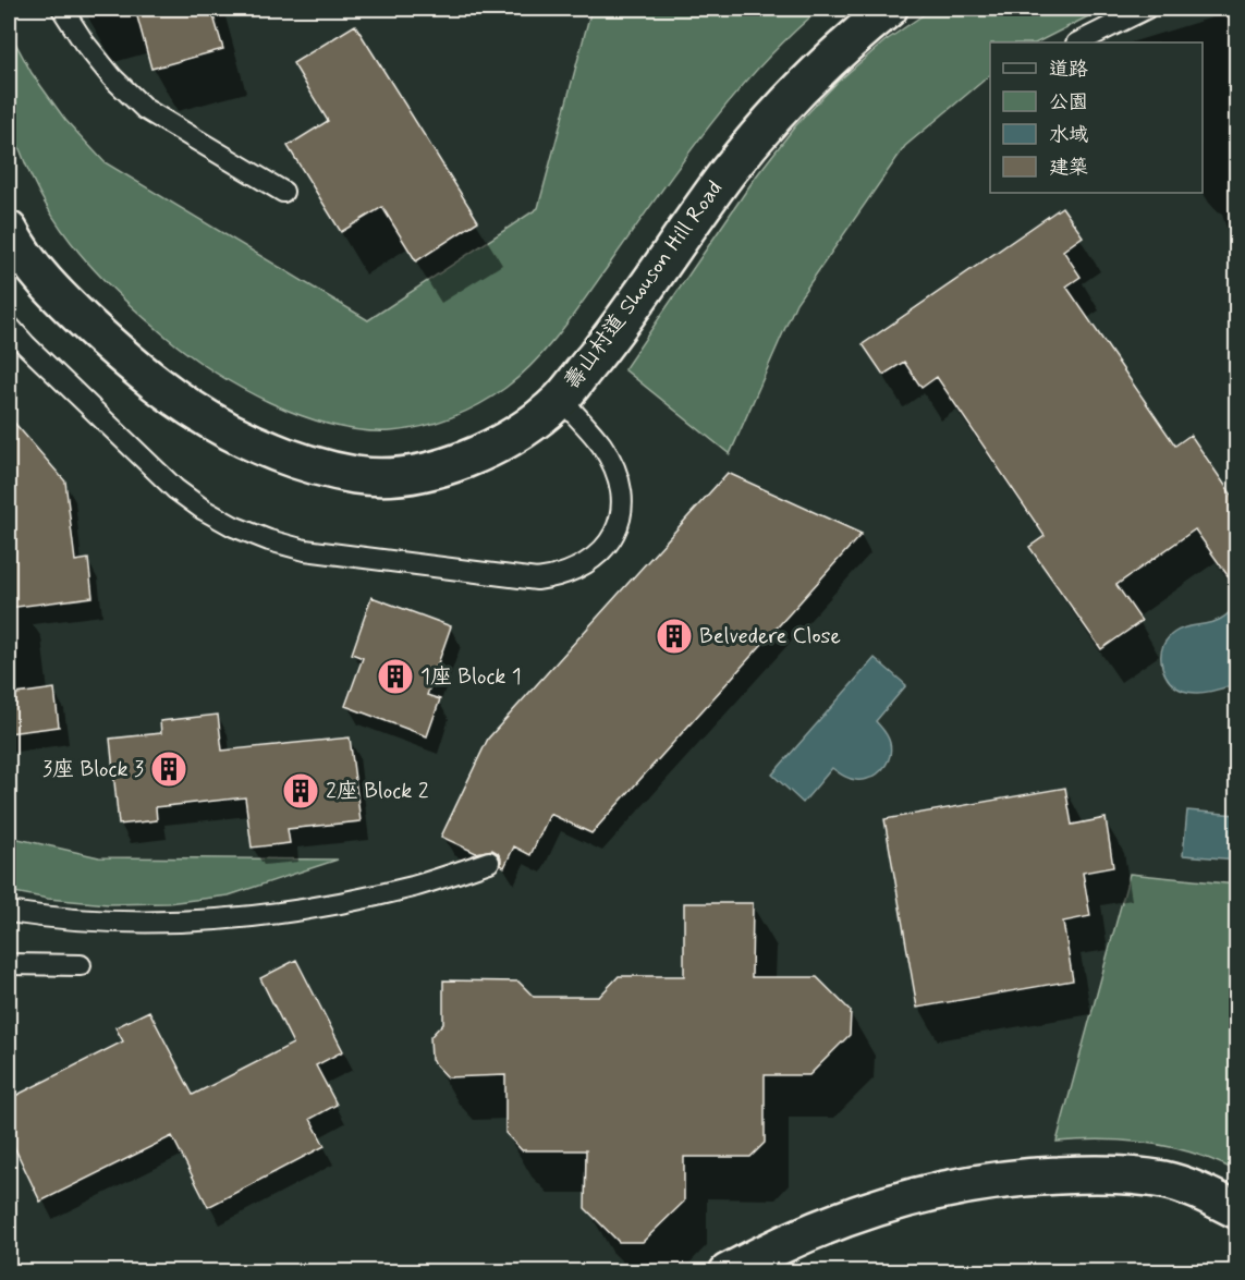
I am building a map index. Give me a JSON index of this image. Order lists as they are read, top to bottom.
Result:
{
  "streets": {
    "street": ["壽山村道 Shouson Hill Road"]
  },
  "places": {
    "building": [
      "Belvedere Close",
      "1座 Block 1",
      "3座 Block 3",
      "2座 Block 2"
    ]
  },
  "legend": [
    "道路",
    "公園",
    "水域",
    "建築"
  ]
}
